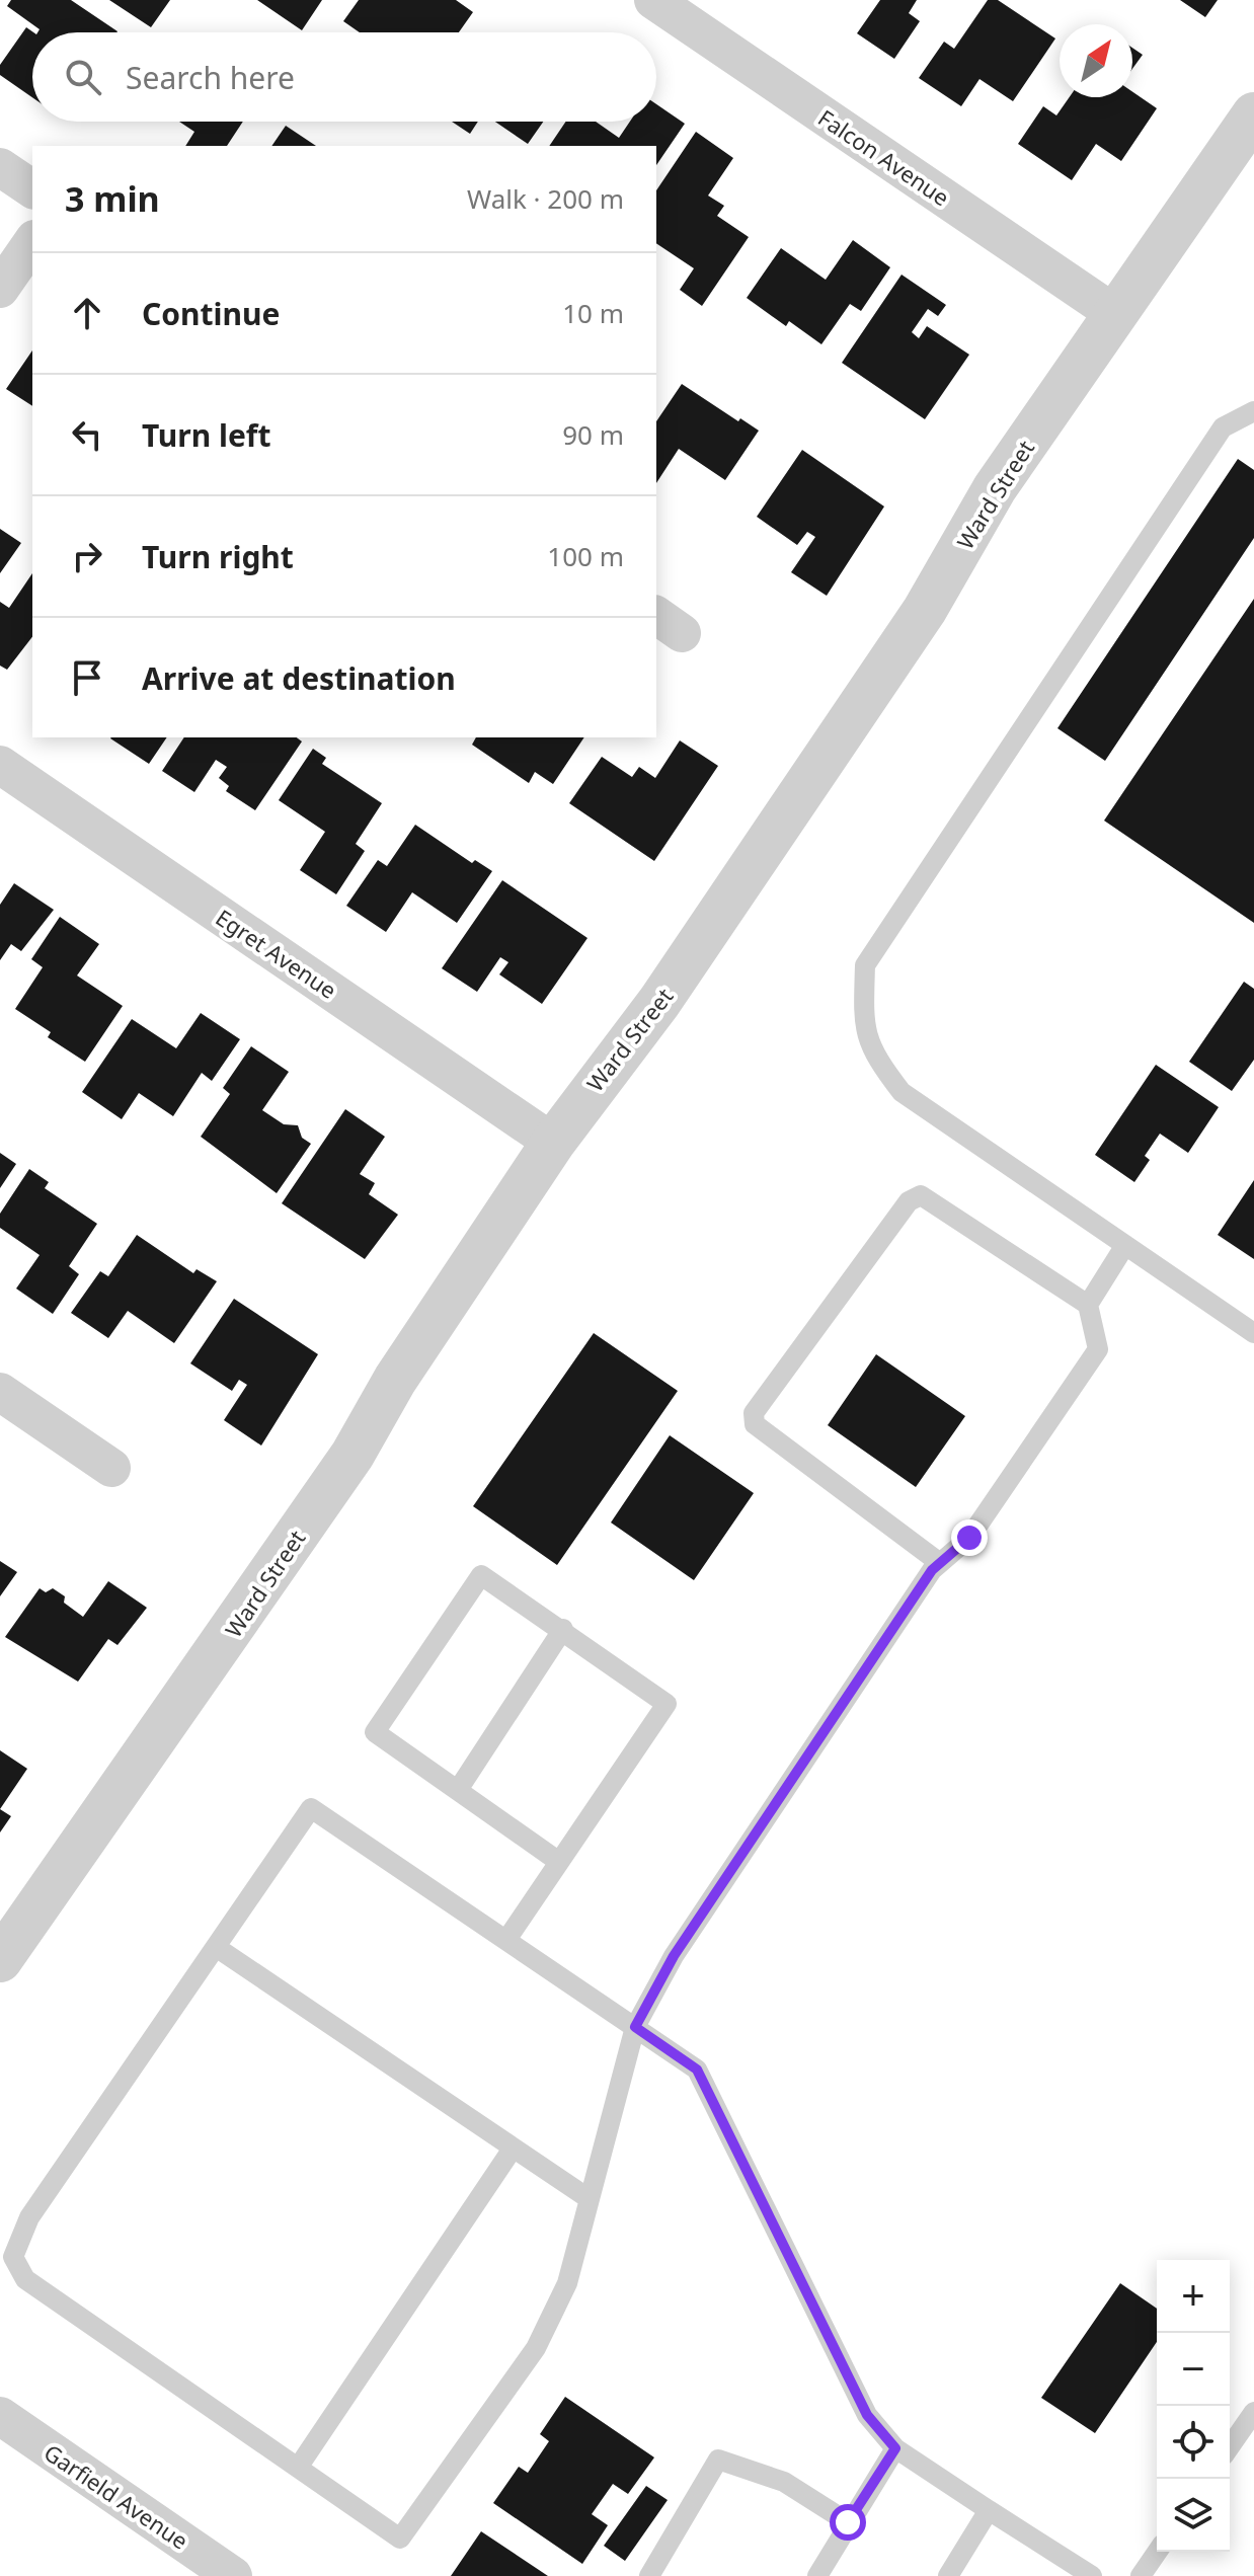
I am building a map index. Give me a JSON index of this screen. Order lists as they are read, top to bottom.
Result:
{
  "streets": {
    "street": [
      "Falcon Avenue",
      "Ward Street",
      "Egret Avenue",
      "Garfield Avenue"
    ]
  },
  "crossings": [
    ["Falcon Avenue", "Ward Street"],
    ["Ward Street", "Egret Avenue"]
  ],
  "north": "top right",
  "page": {
    "search": "Search here",
    "heading": ["3 min", "Walk · 200 m"],
    "list": [
      ["Continue", "10 m"],
      ["Turn left", "90 m"],
      ["Turn right", "100 m"],
      "Arrive at destination"
    ],
    "map_buttons": ["+", "−"]
  }
}
